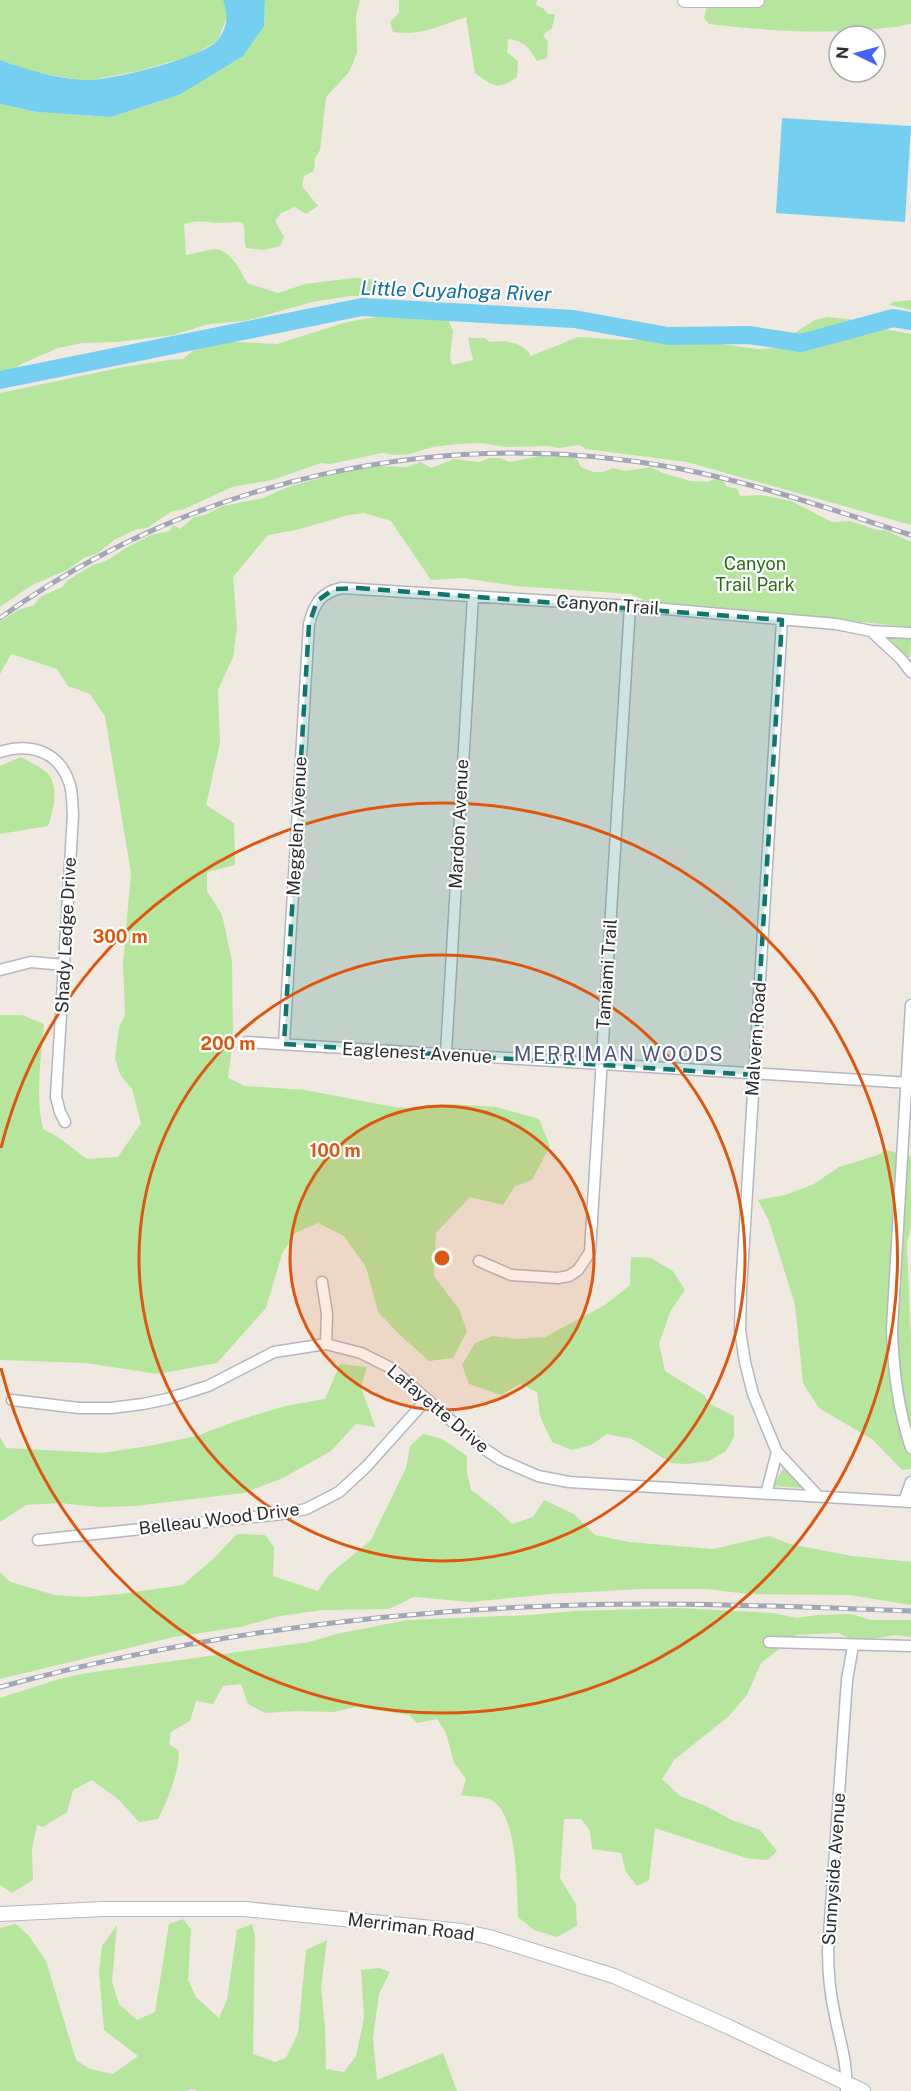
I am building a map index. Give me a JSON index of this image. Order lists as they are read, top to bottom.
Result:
{
  "streets": {
    "main road": ["Merriman Road"],
    "street": [
      "Canyon Trail",
      "Mardon Avenue",
      "Megglen Avenue",
      "Shady Ledge Drive",
      "Tamiami Trail",
      "Malvern Road",
      "Eaglenest Avenue",
      "Lafayette Drive",
      "Belleau Wood Drive",
      "Sunnyside Avenue"
    ]
  },
  "crossings": [
    ["Canyon Trail", "Mardon Avenue"],
    ["Canyon Trail", "Megglen Avenue"],
    ["Canyon Trail", "Tamiami Trail"],
    ["Canyon Trail", "Malvern Road"],
    ["Mardon Avenue", "Eaglenest Avenue"],
    ["Megglen Avenue", "Eaglenest Avenue"],
    ["Tamiami Trail", "Eaglenest Avenue"],
    ["Malvern Road", "Eaglenest Avenue"],
    ["Malvern Road", "Lafayette Drive"],
    ["Lafayette Drive", "Belleau Wood Drive"],
    ["Sunnyside Avenue", "Merriman Road"]
  ],
  "districts": ["MERRIMAN WOODS"],
  "water": ["Little Cuyahoga River"],
  "parks": ["Canyon Trail Park"],
  "north": "left",
  "rings": ["300 m", "200 m", "100 m"]
}
